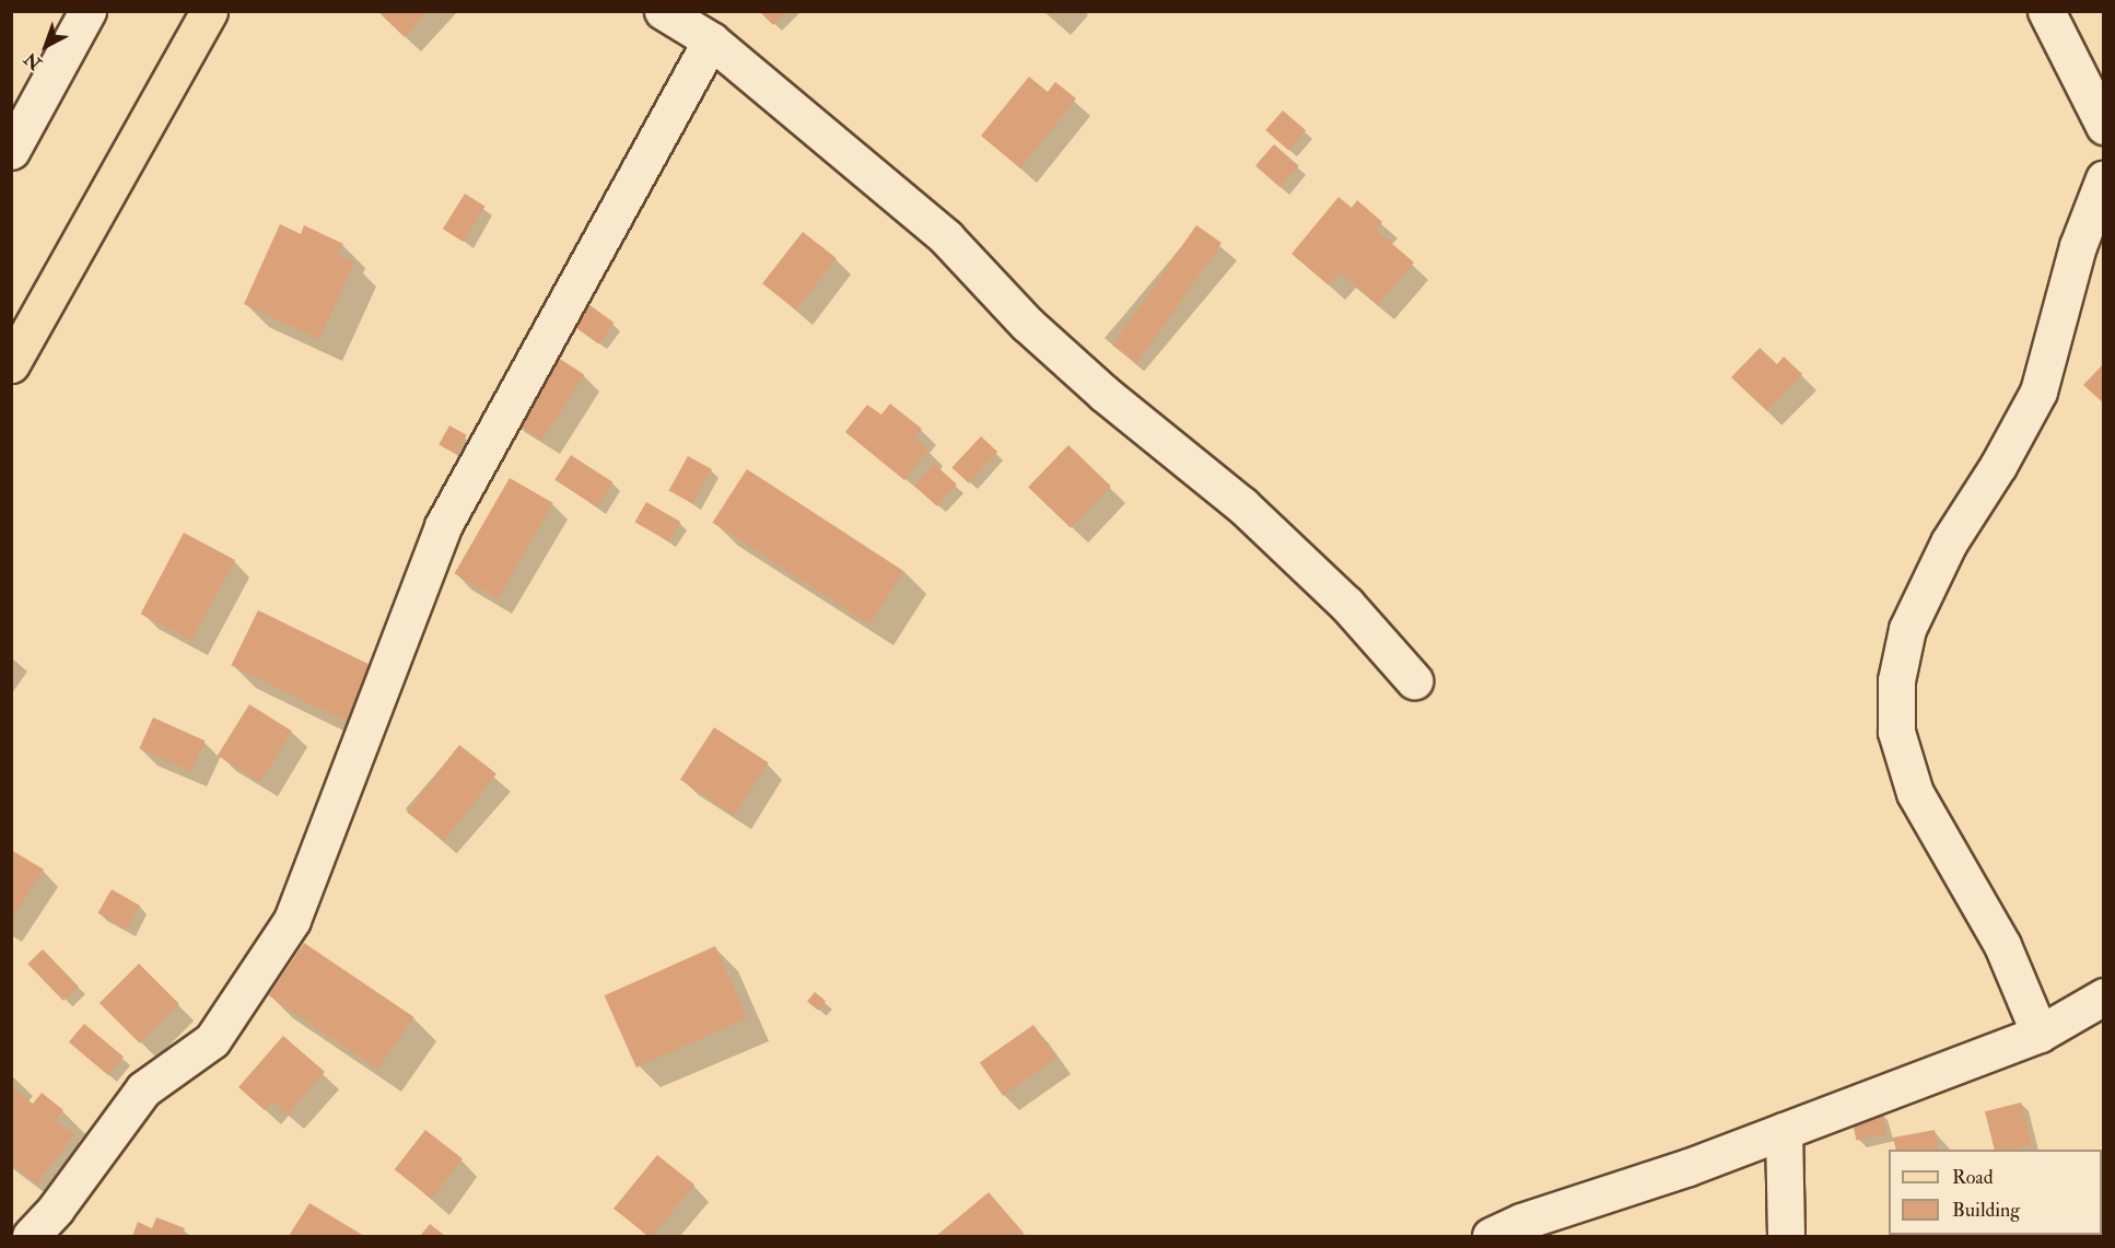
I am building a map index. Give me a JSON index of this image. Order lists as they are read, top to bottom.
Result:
{
  "legend": ["Road", "Building"],
  "north": "bottom left"
}
